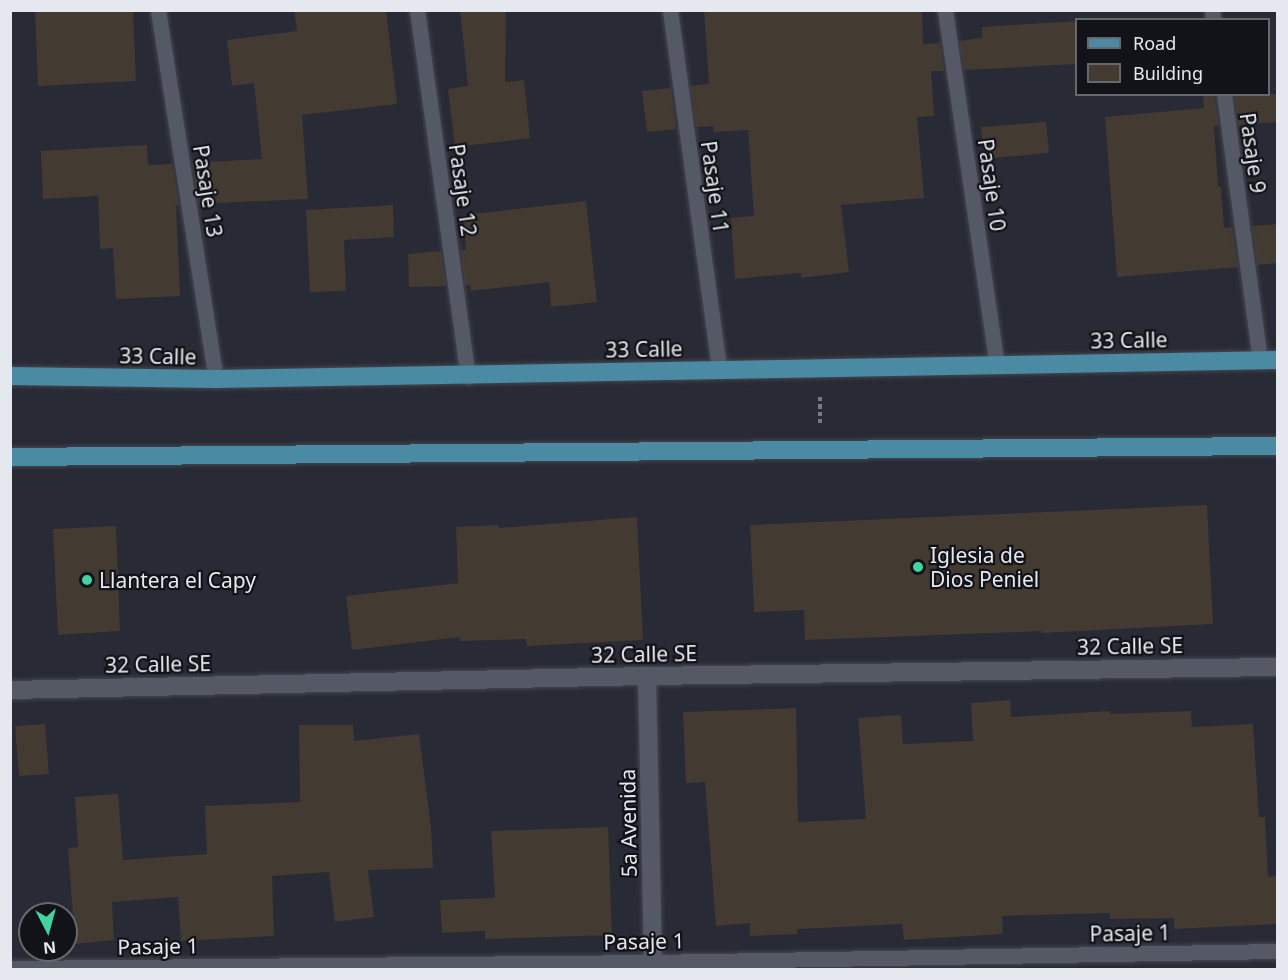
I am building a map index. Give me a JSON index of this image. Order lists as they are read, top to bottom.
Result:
{
  "streets": {
    "main road": ["33 Calle"],
    "street": ["32 Calle SE", "5a Avenida"],
    "lane": [
      "Pasaje 9",
      "Pasaje 10",
      "Pasaje 11",
      "Pasaje 12",
      "Pasaje 13",
      "Pasaje 1"
    ]
  },
  "crossings": [
    ["Pasaje 9", "33 Calle"],
    ["Pasaje 10", "33 Calle"],
    ["Pasaje 11", "33 Calle"],
    ["Pasaje 12", "33 Calle"],
    ["Pasaje 13", "33 Calle"],
    ["32 Calle SE", "5a Avenida"],
    ["5a Avenida", "Pasaje 1"]
  ],
  "places": ["Iglesia de Dios Peniel", "Llantera el Capy"],
  "legend": ["Road", "Building"],
  "north": "bottom"
}
